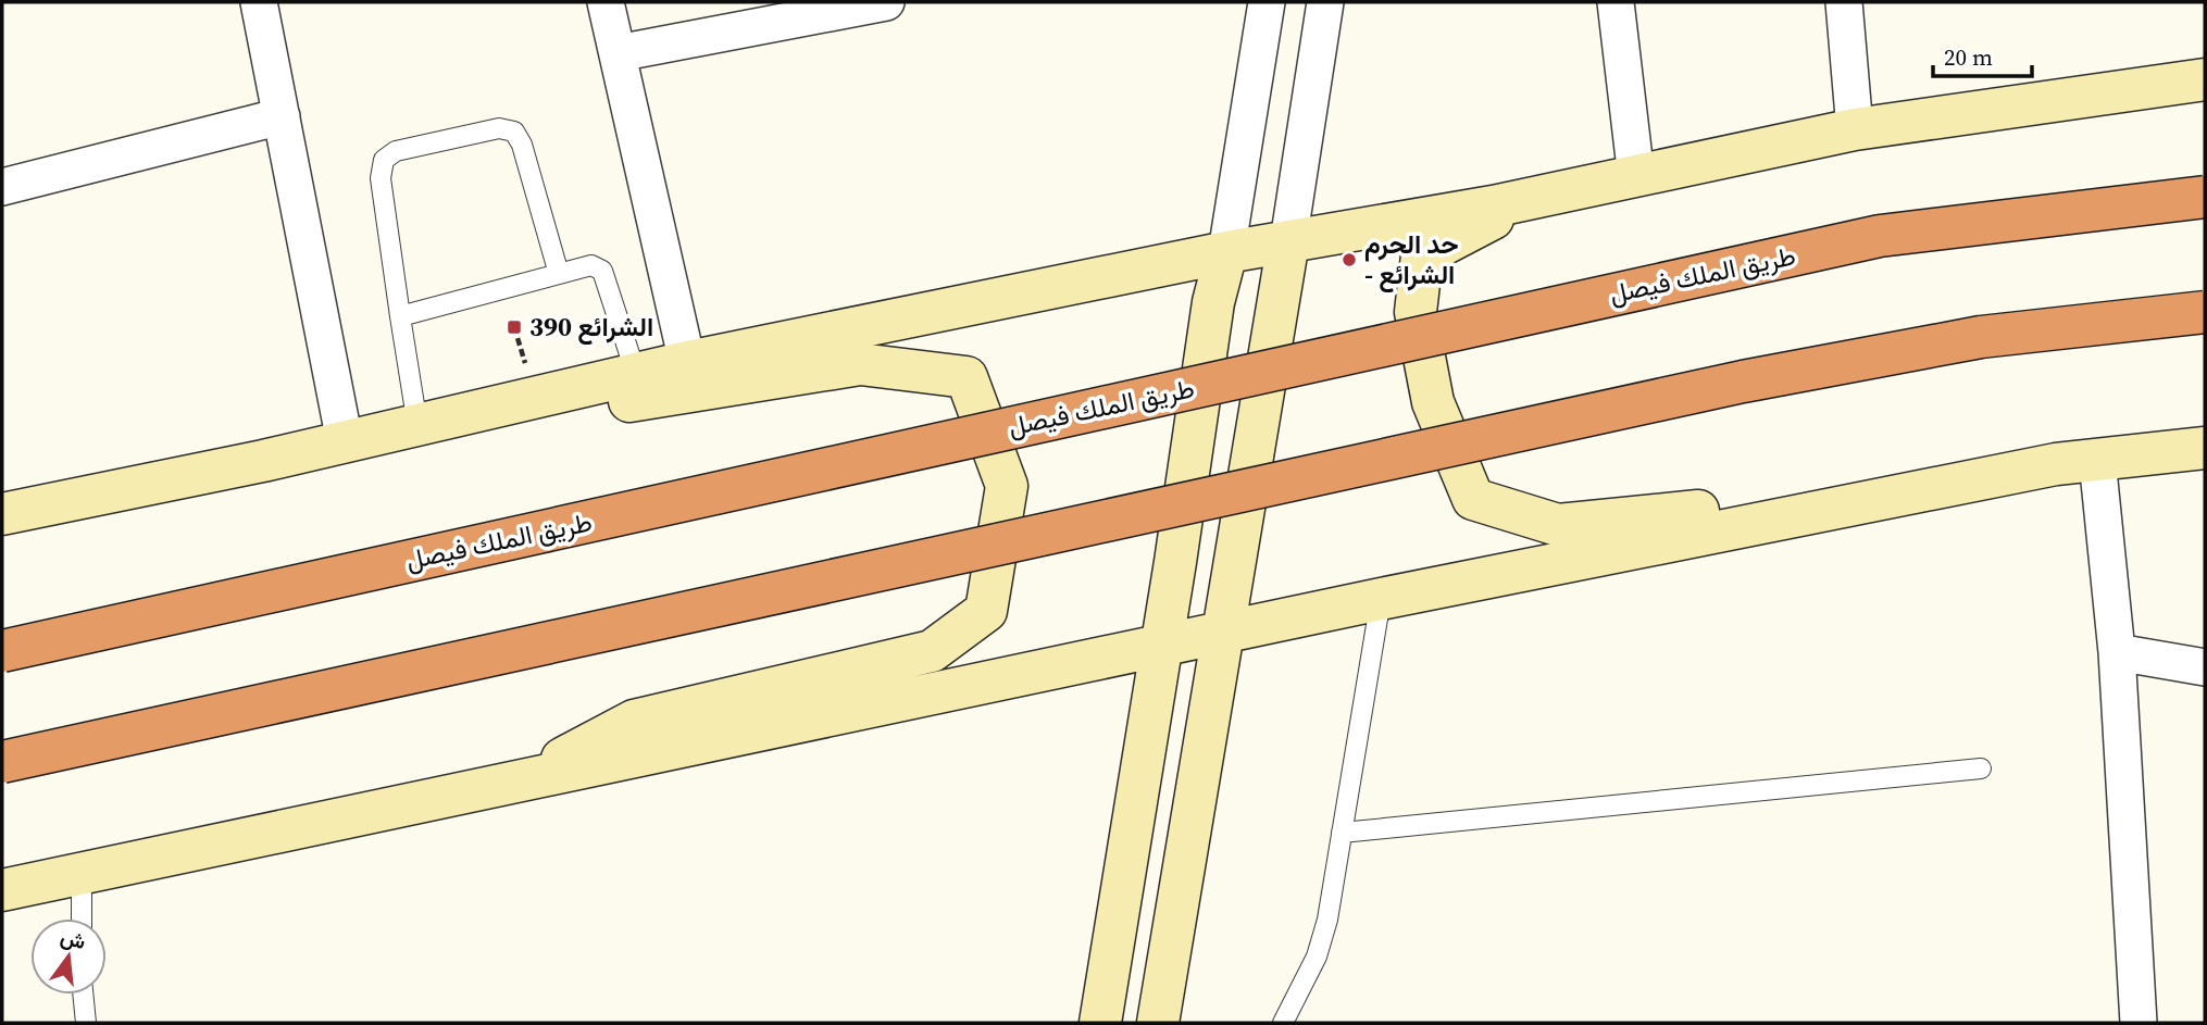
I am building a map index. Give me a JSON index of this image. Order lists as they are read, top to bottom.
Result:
{
  "streets": {
    "highway": ["طريق الملك فيصل"]
  },
  "places": {
    "other": ["حد الحرم - الشرائع"],
    "transit": ["الشرائع 390"]
  },
  "scale_bar": "20 m",
  "north": "top"
}
